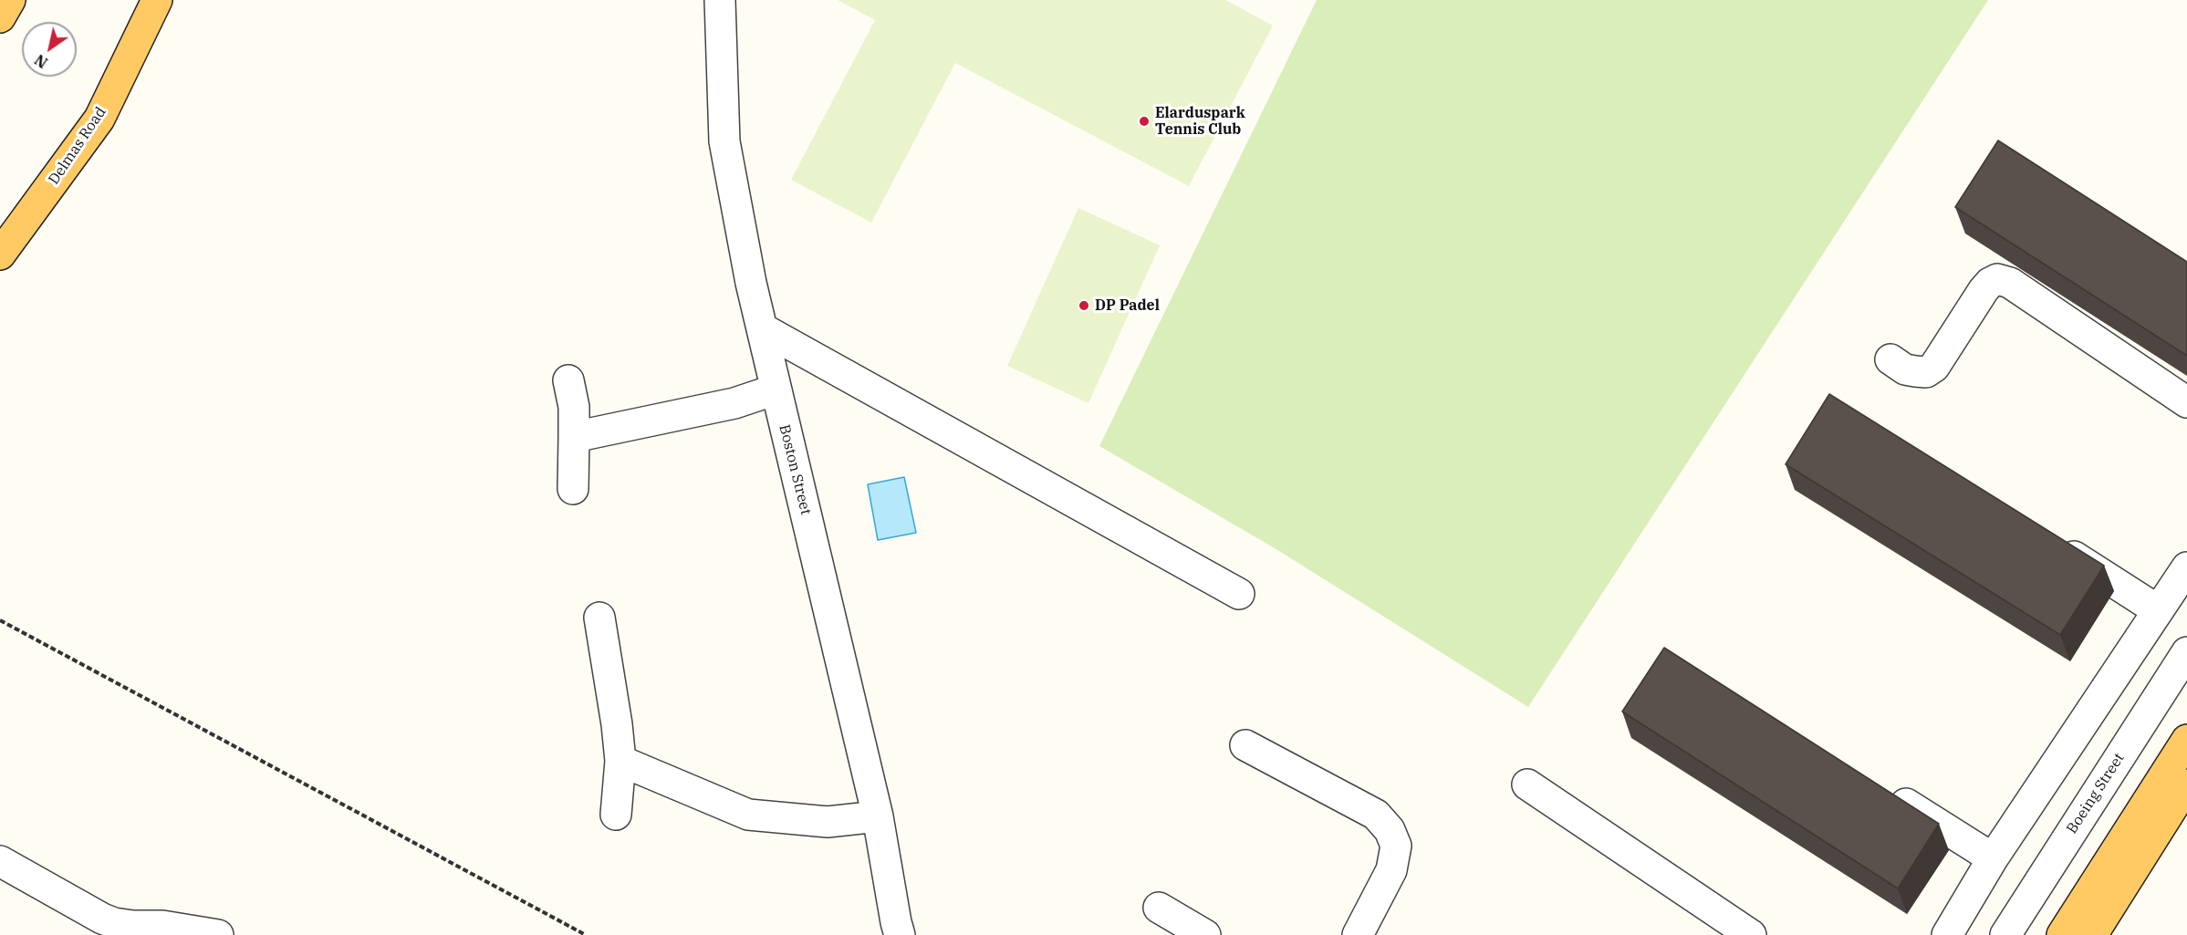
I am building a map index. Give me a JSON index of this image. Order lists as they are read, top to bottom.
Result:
{
  "streets": {
    "main road": ["Delmas Road"],
    "street": ["Boston Street", "Boeing Street"]
  },
  "places": ["Elarduspark Tennis Club", "DP Padel"],
  "north": "bottom left"
}
